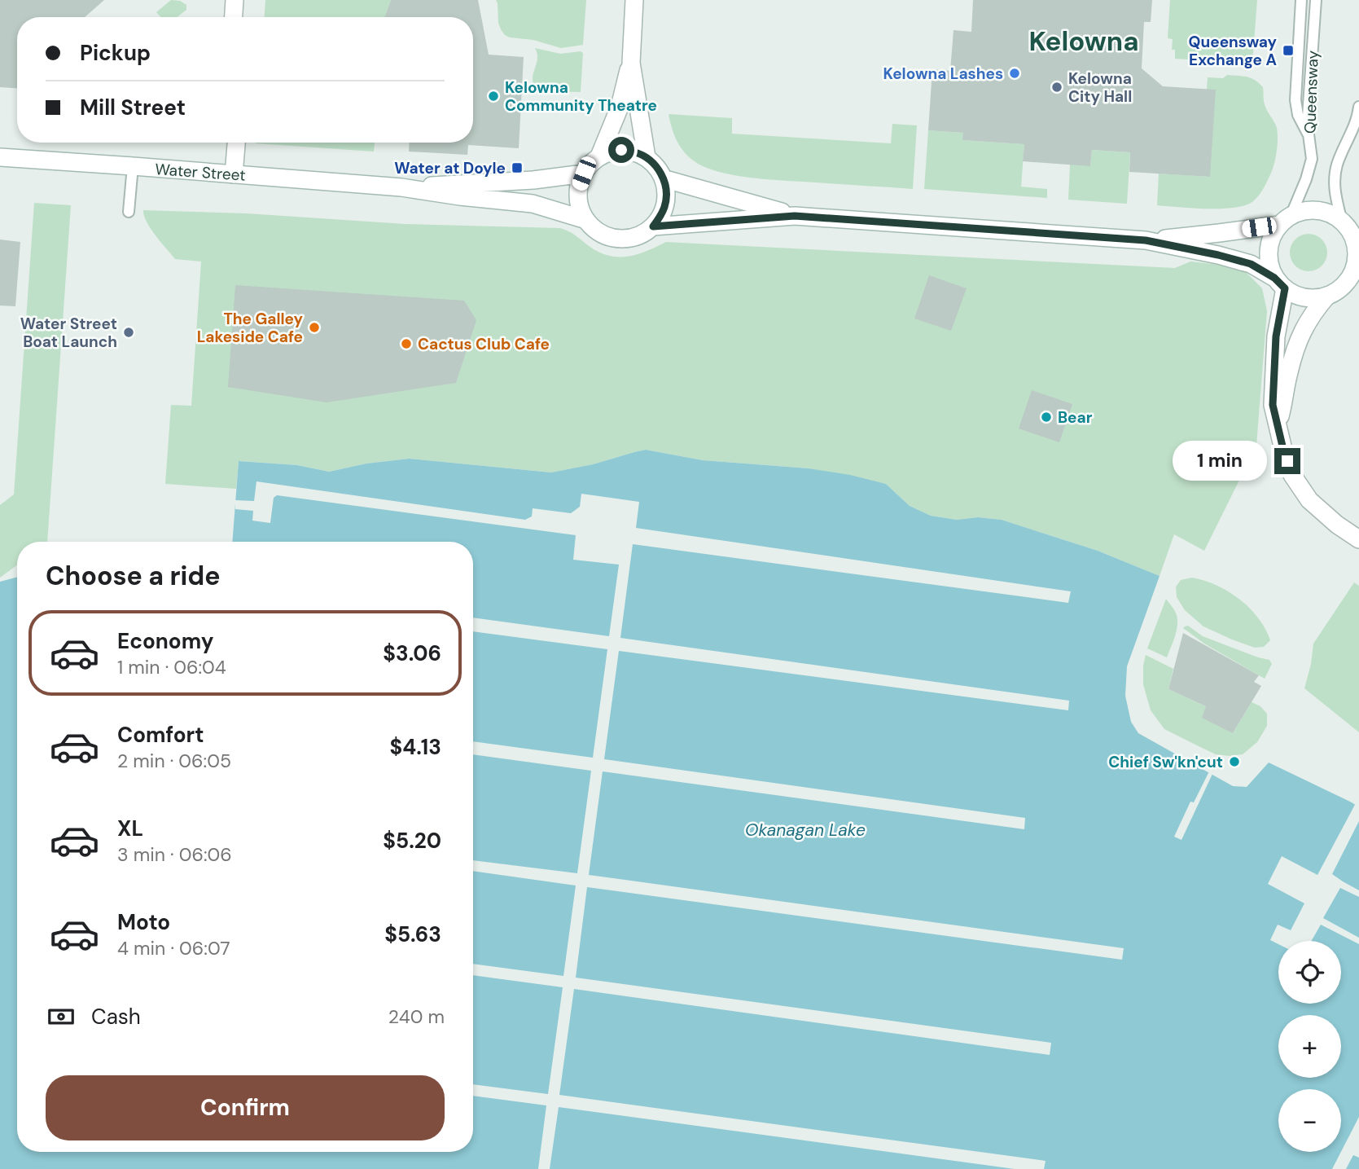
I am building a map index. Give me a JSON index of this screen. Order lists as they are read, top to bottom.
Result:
{
  "streets": {
    "main road": ["Water Street"],
    "lane": ["Queensway"]
  },
  "districts": ["Kelowna"],
  "water": ["Okanagan Lake"],
  "places": {
    "transit": ["Queensway Exchange A", "Water at Doyle"],
    "other": [
      "Kelowna Lashes",
      "Kelowna City Hall",
      "Kelowna Community Theatre",
      "The Galley Lakeside Cafe",
      "Water Street Boat Launch",
      "Cactus Club Cafe",
      "Bear",
      "Chief Sw'kn'cut"
    ]
  },
  "page": {
    "banner": ["Pickup", "Mill Street"],
    "bubble": "1 min",
    "heading": "Choose a ride",
    "list": [
      {
        "name": "Economy",
        "note": "1 min · 06:04",
        "value": "$3.06"
      },
      {
        "name": "Comfort",
        "note": "2 min · 06:05",
        "value": "$4.13"
      },
      {
        "name": "XL",
        "note": "3 min · 06:06",
        "value": "$5.20"
      },
      {
        "name": "Moto",
        "note": "4 min · 06:07",
        "value": "$5.63"
      }
    ],
    "map_buttons": ["+", "−"],
    "pay": ["Cash", "240 m"],
    "buttons": "Confirm"
  }
}
